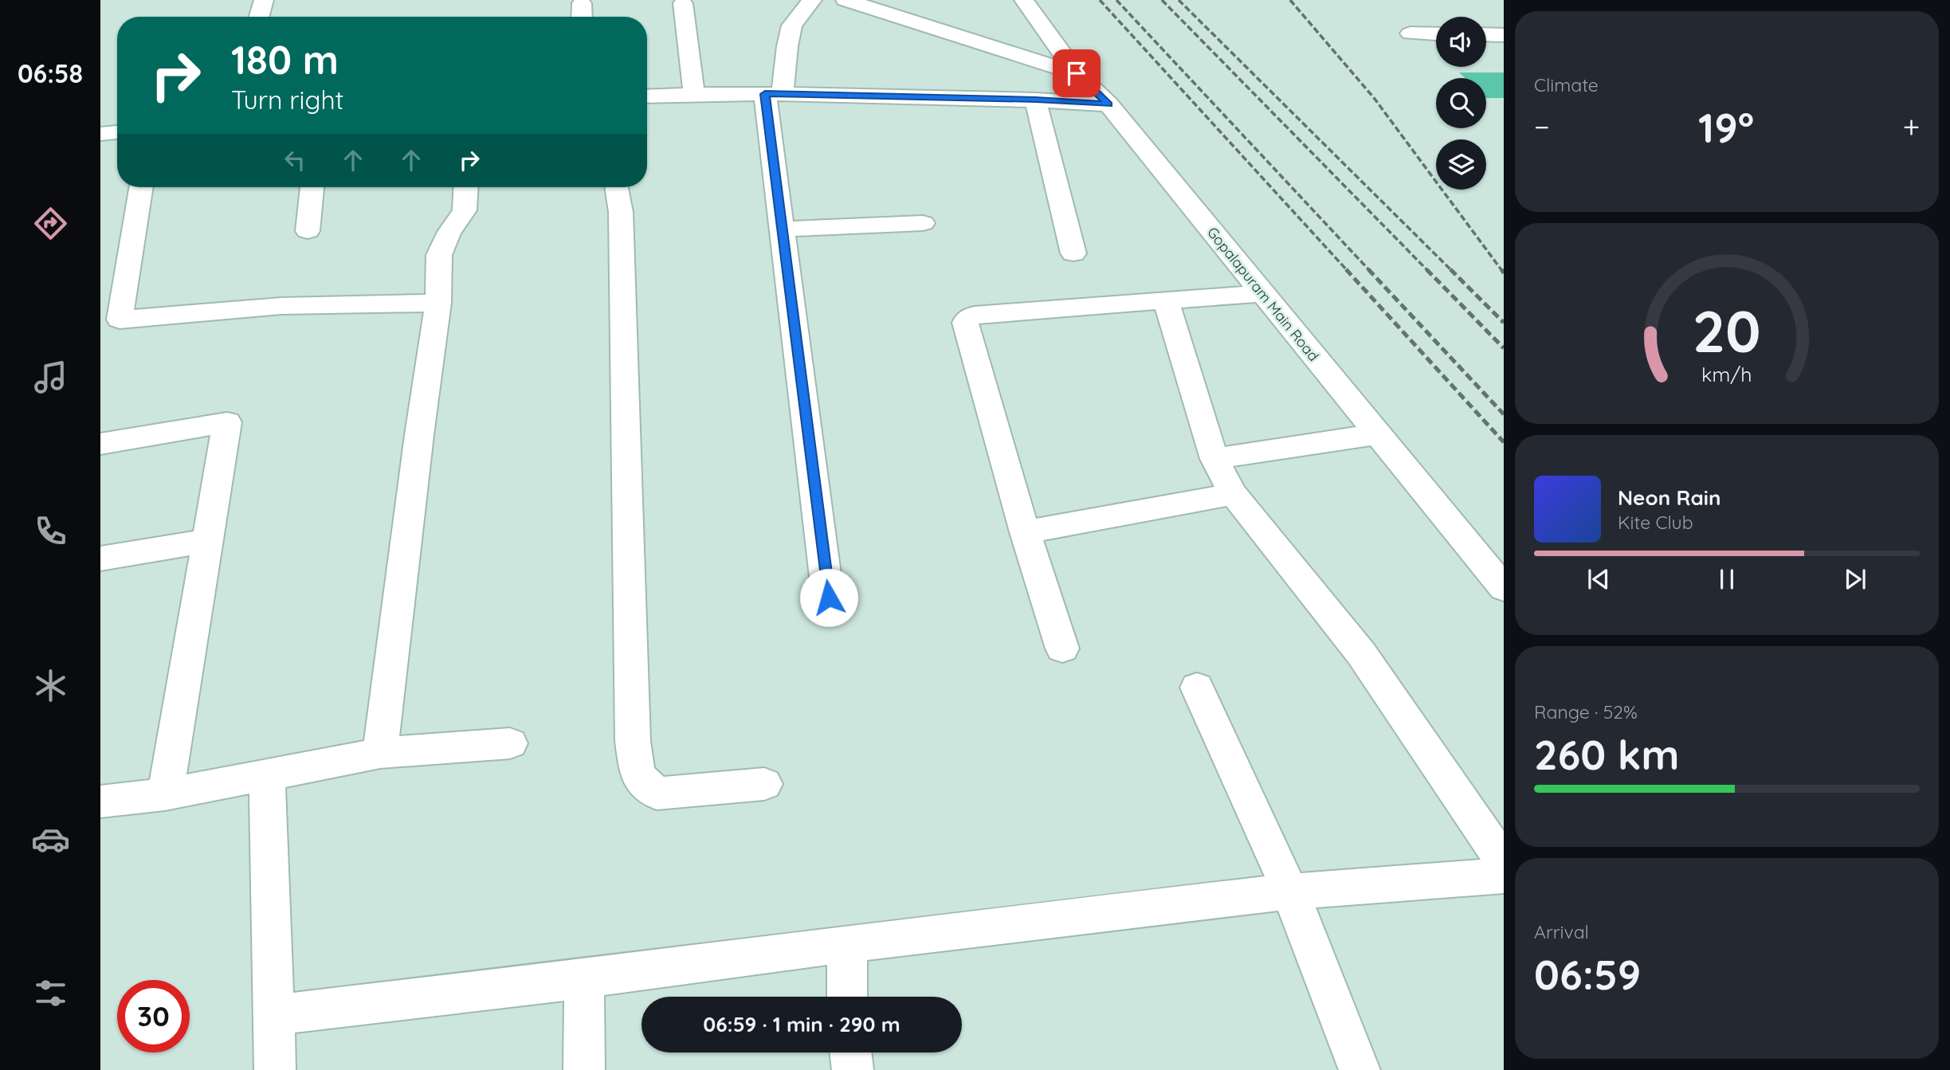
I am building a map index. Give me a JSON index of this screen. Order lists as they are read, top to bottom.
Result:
{
  "streets": {
    "street": ["Gopalapuram Main Road"]
  },
  "page": {
    "tabs": "06:58",
    "tile": [
      "Climate",
      ["Range · 52%", "260 km"],
      ["Arrival", "06:59"]
    ],
    "turn": ["180 m", "Turn right"],
    "heat": ["−", "19°", "+"],
    "song": ["Neon Rain", "Kite Club"],
    "limit": "30",
    "trip": "06:59 · 1 min · 290 m",
    "gauge": ["20", "km/h"]
  }
}
